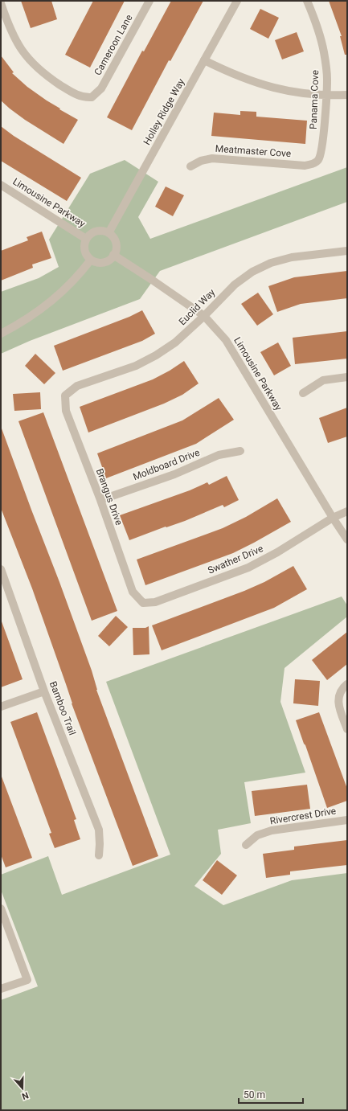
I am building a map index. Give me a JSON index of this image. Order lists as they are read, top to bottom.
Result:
{
  "streets": {
    "street": [
      "Cameroon Lane",
      "Panama Cove",
      "Holley Ridge Way",
      "Meatmaster Cove",
      "Limousine Parkway",
      "Euclid Way",
      "Moldboard Drive",
      "Brangus Drive",
      "Swather Drive",
      "Bamboo Trail",
      "Rivercrest Drive"
    ]
  },
  "crossings": [
    ["Panama Cove", "Meatmaster Cove"],
    ["Holley Ridge Way", "Limousine Parkway"],
    ["Limousine Parkway", "Euclid Way"],
    ["Limousine Parkway", "Swather Drive"],
    ["Euclid Way", "Brangus Drive"],
    ["Moldboard Drive", "Brangus Drive"],
    ["Brangus Drive", "Swather Drive"]
  ],
  "scale_bar": "50 m",
  "north": "bottom"
}
